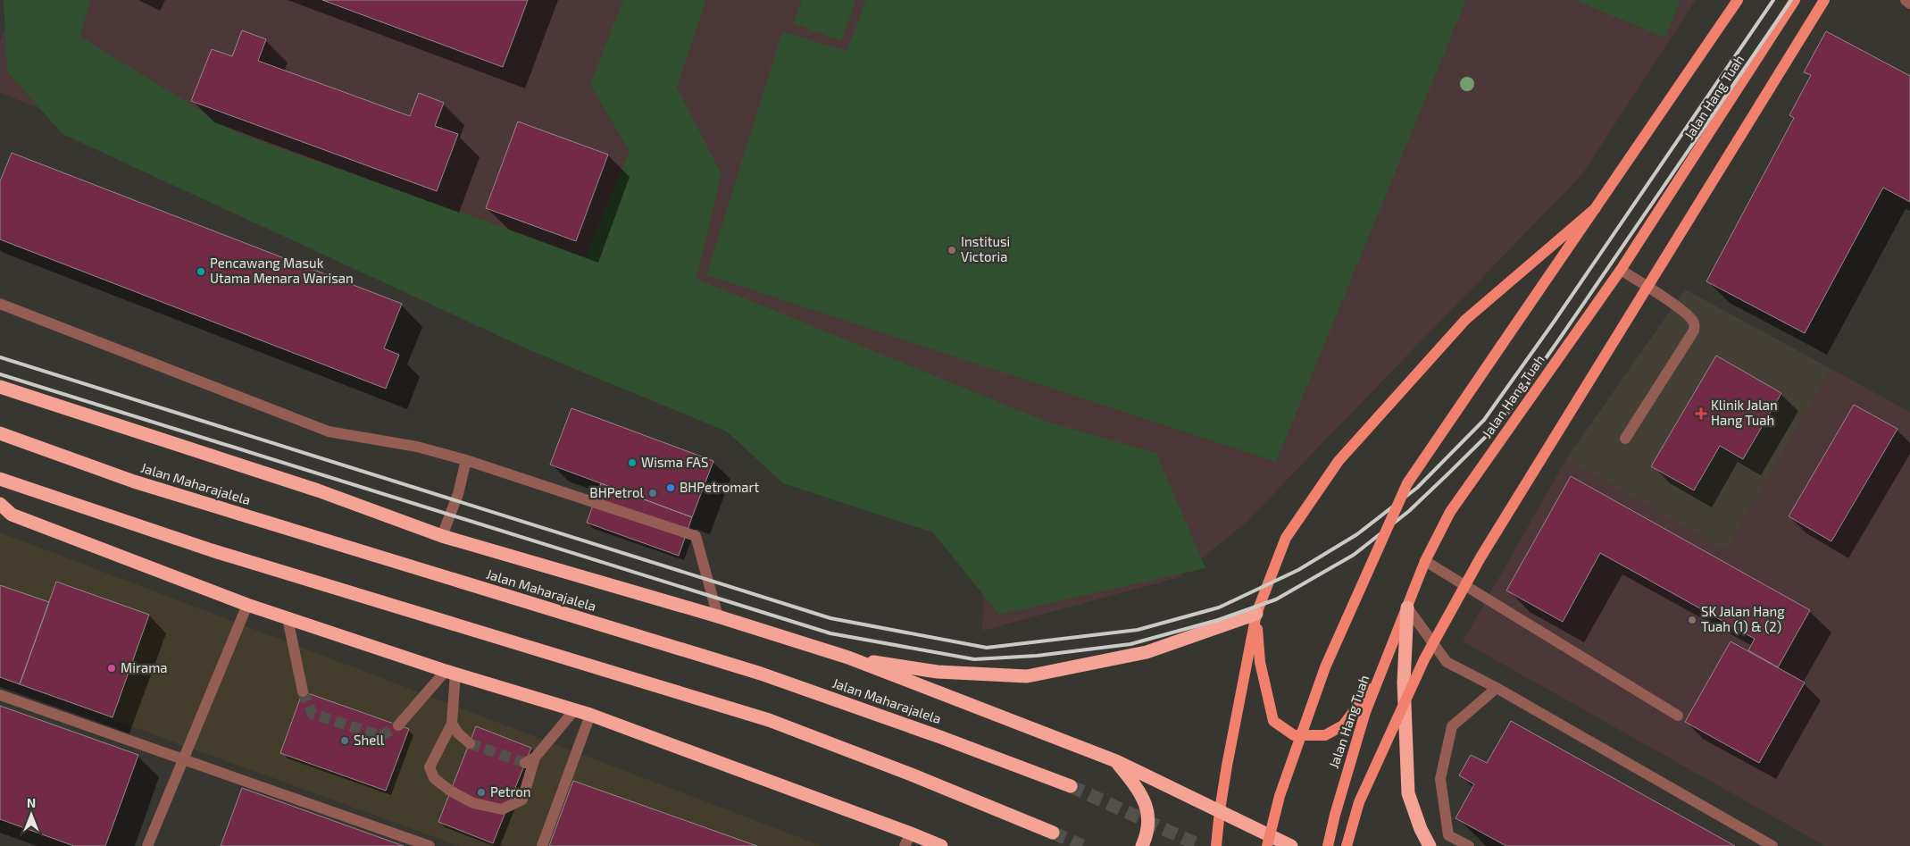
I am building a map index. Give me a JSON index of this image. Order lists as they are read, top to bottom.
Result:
{
  "streets": {
    "highway": ["Jalan Maharajalela"],
    "main road": ["Jalan Hang Tuah"]
  },
  "places": {
    "other": [
      "Institusi Victoria",
      "Pencawang Masuk Utama Menara Warisan",
      "Wisma FAS",
      "BHPetromart",
      "BHPetrol",
      "SK Jalan Hang Tuah (1) & (2)",
      "Mirama",
      "Shell",
      "Petron"
    ],
    "health": ["Klinik Jalan Hang Tuah"]
  },
  "north": "top"
}
